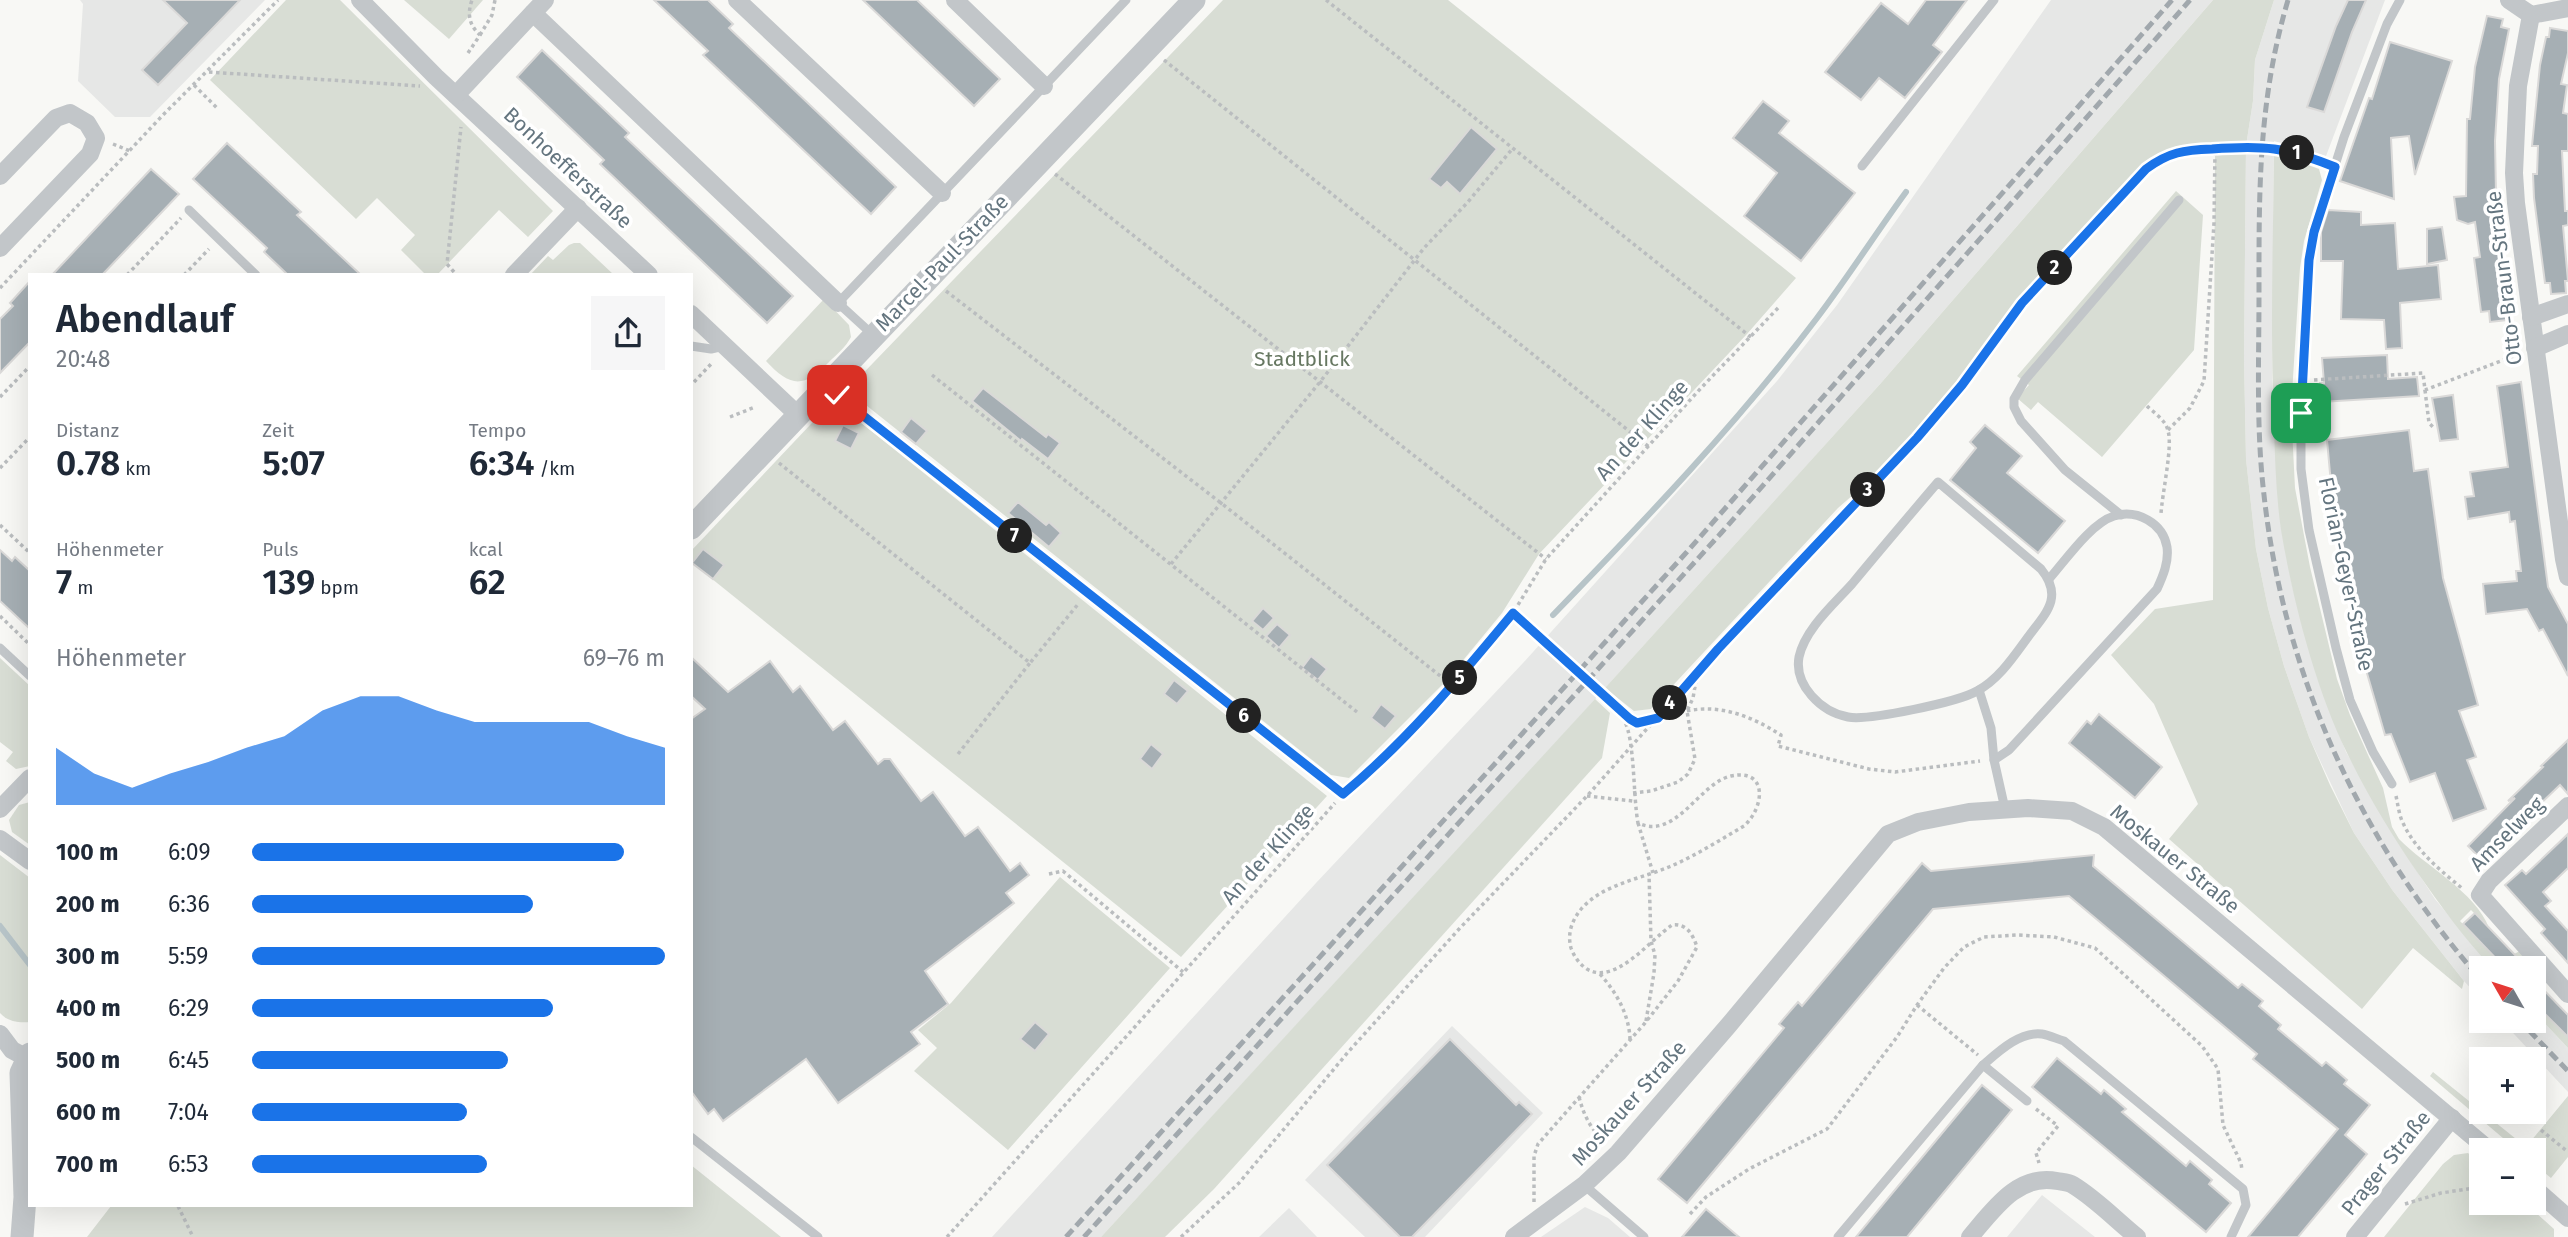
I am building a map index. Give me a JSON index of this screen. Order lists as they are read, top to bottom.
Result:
{
  "streets": {
    "street": [
      "Bonhoefferstraße",
      "Marcel-Paul-Straße",
      "Otto-Braun-Straße",
      "Amselweg",
      "Moskauer Straße",
      "Prager Straße"
    ],
    "lane": ["Florian-Geyer-Straße"],
    "path": ["An der Klinge"]
  },
  "crossings": [
    ["Moskauer Straße", "Prager Straße"]
  ],
  "parks": ["Stadtblick"],
  "north": "top left",
  "page": {
    "pins": [
      "1",
      "2",
      "3",
      "7",
      "5",
      "4",
      "6"
    ],
    "heading": ["Abendlauf", "20:48"],
    "stats": [
      ["Distanz", "0.78 km"],
      ["Zeit", "5:07"],
      ["Tempo", "6:34 /km"],
      ["Höhenmeter", "7 m"],
      ["Puls", "139 bpm"],
      ["kcal", "62"]
    ],
    "chart": ["Höhenmeter", "69–76 m"],
    "list": [
      {
        "name": "100 m",
        "note": "6:09"
      },
      {
        "name": "200 m",
        "note": "6:36"
      },
      {
        "name": "300 m",
        "note": "5:59"
      },
      {
        "name": "400 m",
        "note": "6:29"
      },
      {
        "name": "500 m",
        "note": "6:45"
      },
      {
        "name": "600 m",
        "note": "7:04"
      },
      {
        "name": "700 m",
        "note": "6:53"
      }
    ],
    "map_buttons": ["+", "−"]
  }
}
